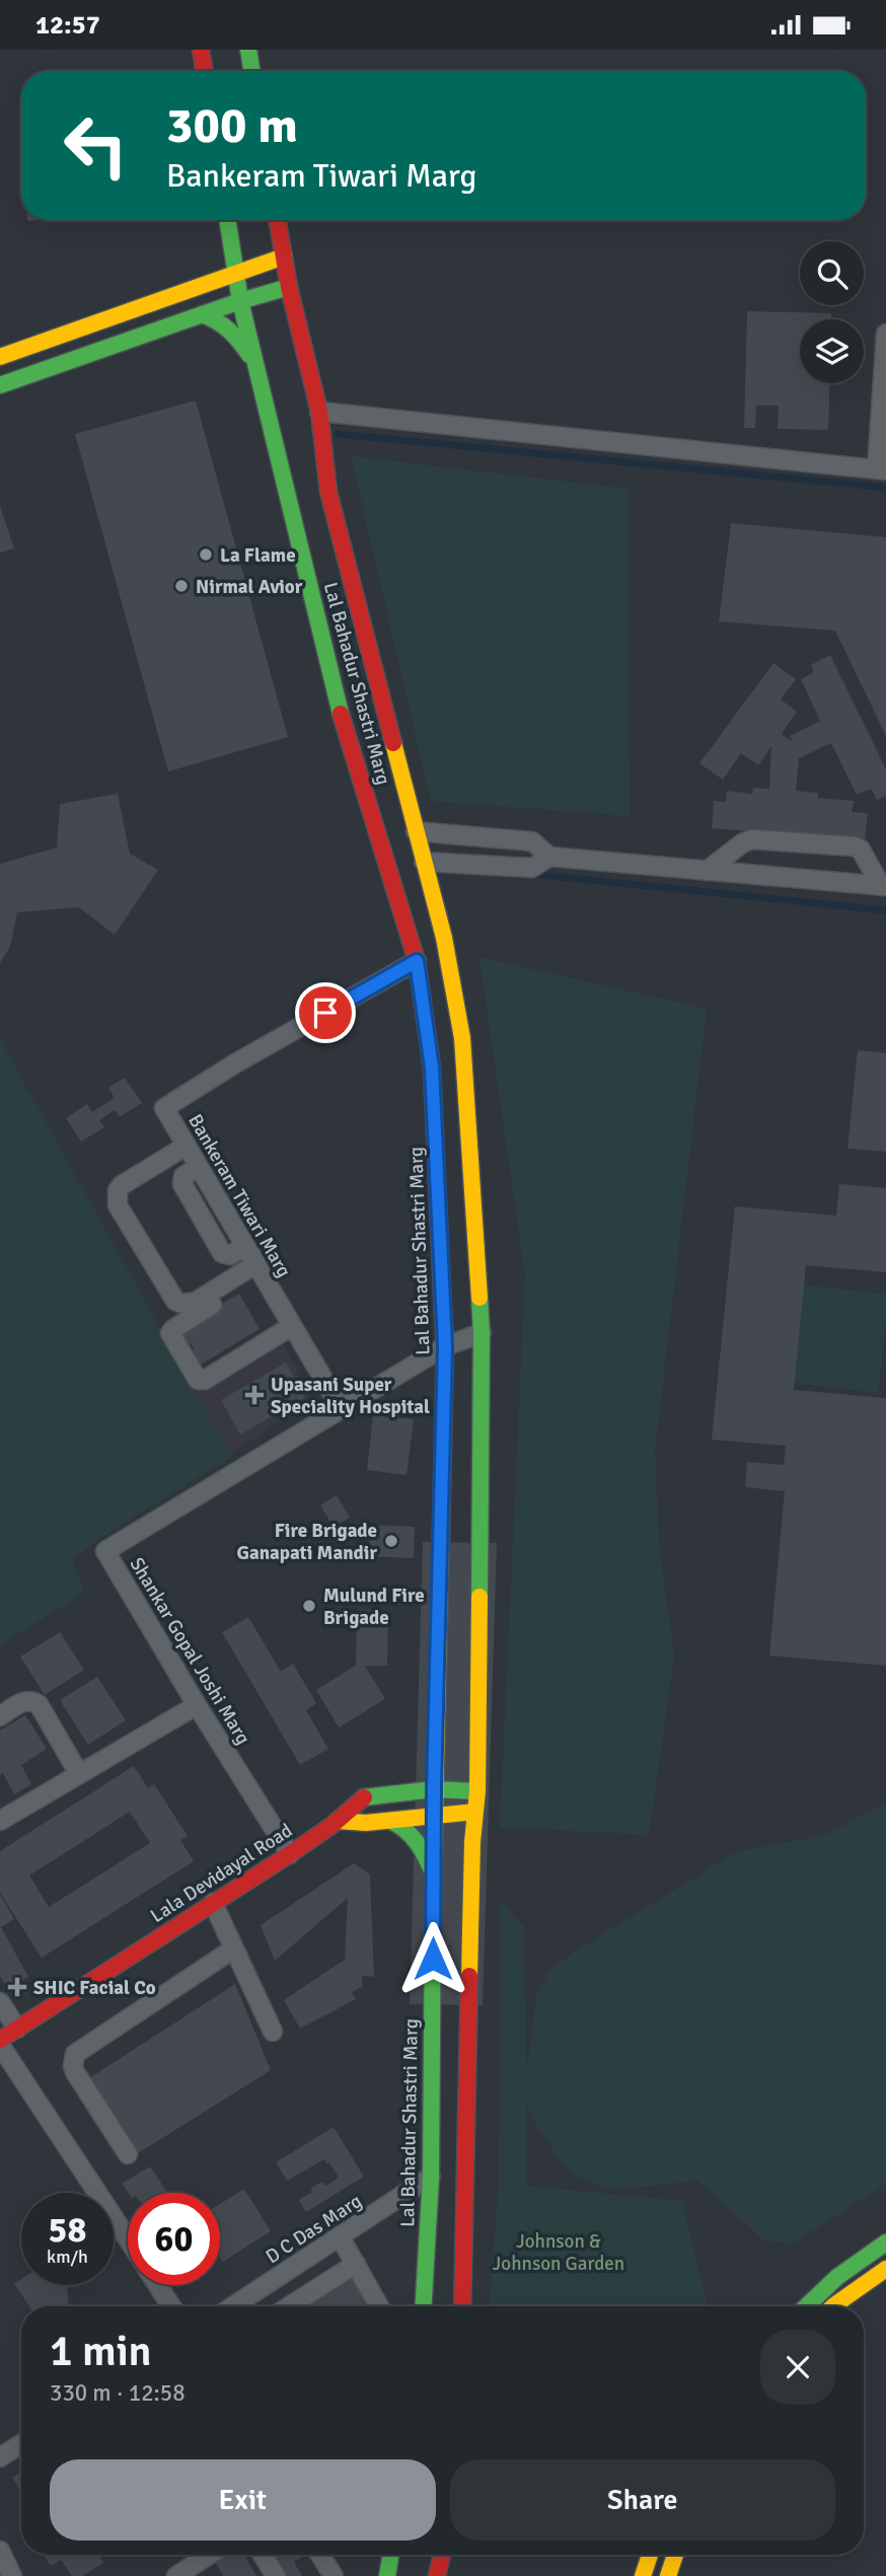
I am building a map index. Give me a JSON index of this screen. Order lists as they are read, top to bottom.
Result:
{
  "streets": {
    "main road": ["Lal Bahadur Shastri Marg", "Lala Devidayal Road"],
    "street": ["Bankeram Tiwari Marg", "Shankar Gopal Joshi Marg", "D C Das Marg"]
  },
  "crossings": [
    ["Lal Bahadur Shastri Marg", "Bankeram Tiwari Marg"],
    ["Lal Bahadur Shastri Marg", "Shankar Gopal Joshi Marg"],
    ["Lal Bahadur Shastri Marg", "Lala Devidayal Road"],
    ["Lal Bahadur Shastri Marg", "D C Das Marg"],
    ["Bankeram Tiwari Marg", "Shankar Gopal Joshi Marg"],
    ["Shankar Gopal Joshi Marg", "Lala Devidayal Road"]
  ],
  "parks": ["Johnson & Johnson Garden"],
  "places": {
    "other": [
      "La Flame",
      "Nirmal Avior",
      "Fire Brigade Ganapati Mandir",
      "Mulund Fire Brigade"
    ],
    "health": ["Upasani Super Speciality Hospital", "SHIC Facial Co"]
  },
  "page": {
    "status": "12:57",
    "turn": ["300 m", "Bankeram Tiwari Marg"],
    "speed": "58 km/h",
    "limit": "60",
    "heading": ["1 min", "330 m · 12:58"],
    "buttons": ["Exit", "Share"]
  }
}
